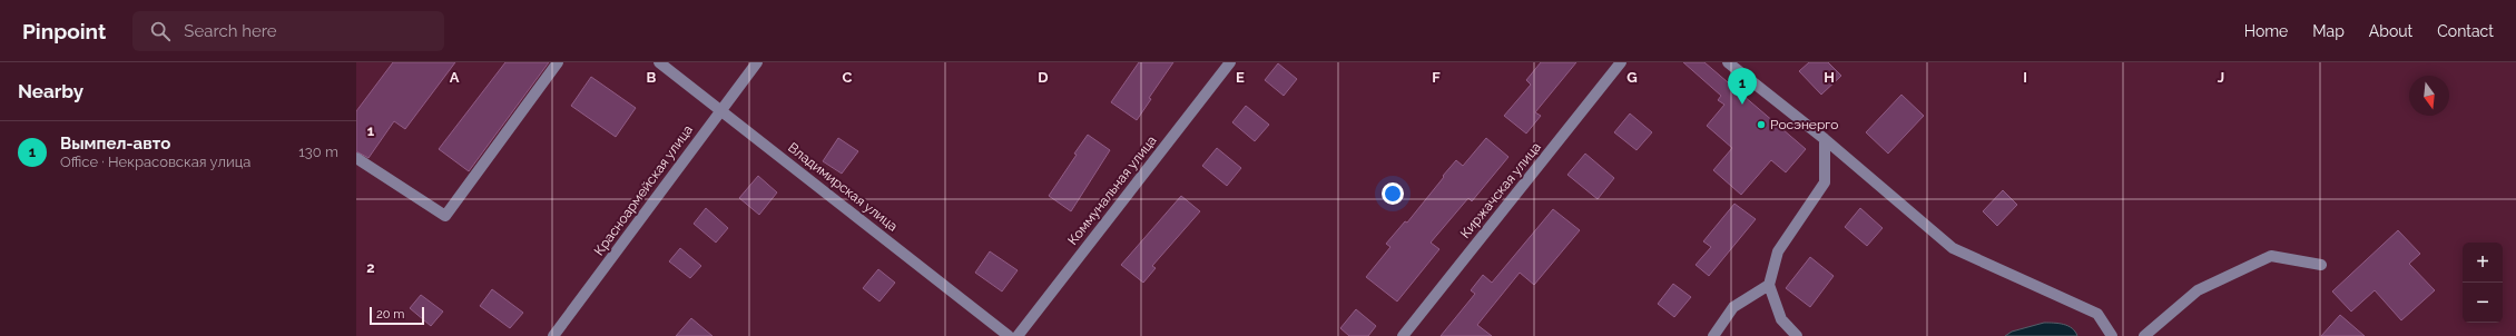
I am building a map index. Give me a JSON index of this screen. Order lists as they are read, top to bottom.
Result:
{
  "streets": {
    "street": [
      "Владимирская улица",
      "Красноармейская улица",
      "Коммунальная улица",
      "Киржачская улица"
    ]
  },
  "crossings": [
    ["Владимирская улица", "Красноармейская улица"]
  ],
  "places": ["Росэнерго"],
  "scale_bar": "20 m",
  "north": "bottom",
  "page": {
    "header": "Pinpoint",
    "search": "Search here",
    "nav": [
      "Home",
      "Map",
      "About",
      "Contact"
    ],
    "heading": "Nearby",
    "pins": "1",
    "list": [
      {
        "mark": "1",
        "name": "Вымпел-авто",
        "note": "Office · Некрасовская улица",
        "value": "130 m"
      }
    ],
    "map_buttons": ["+", "−"],
    "scale": "20 m"
  },
  "grid": {
    "columns": [
      "A",
      "B",
      "C",
      "D",
      "E",
      "F",
      "G",
      "H",
      "I",
      "J"
    ],
    "rows": ["1", "2"]
  }
}
